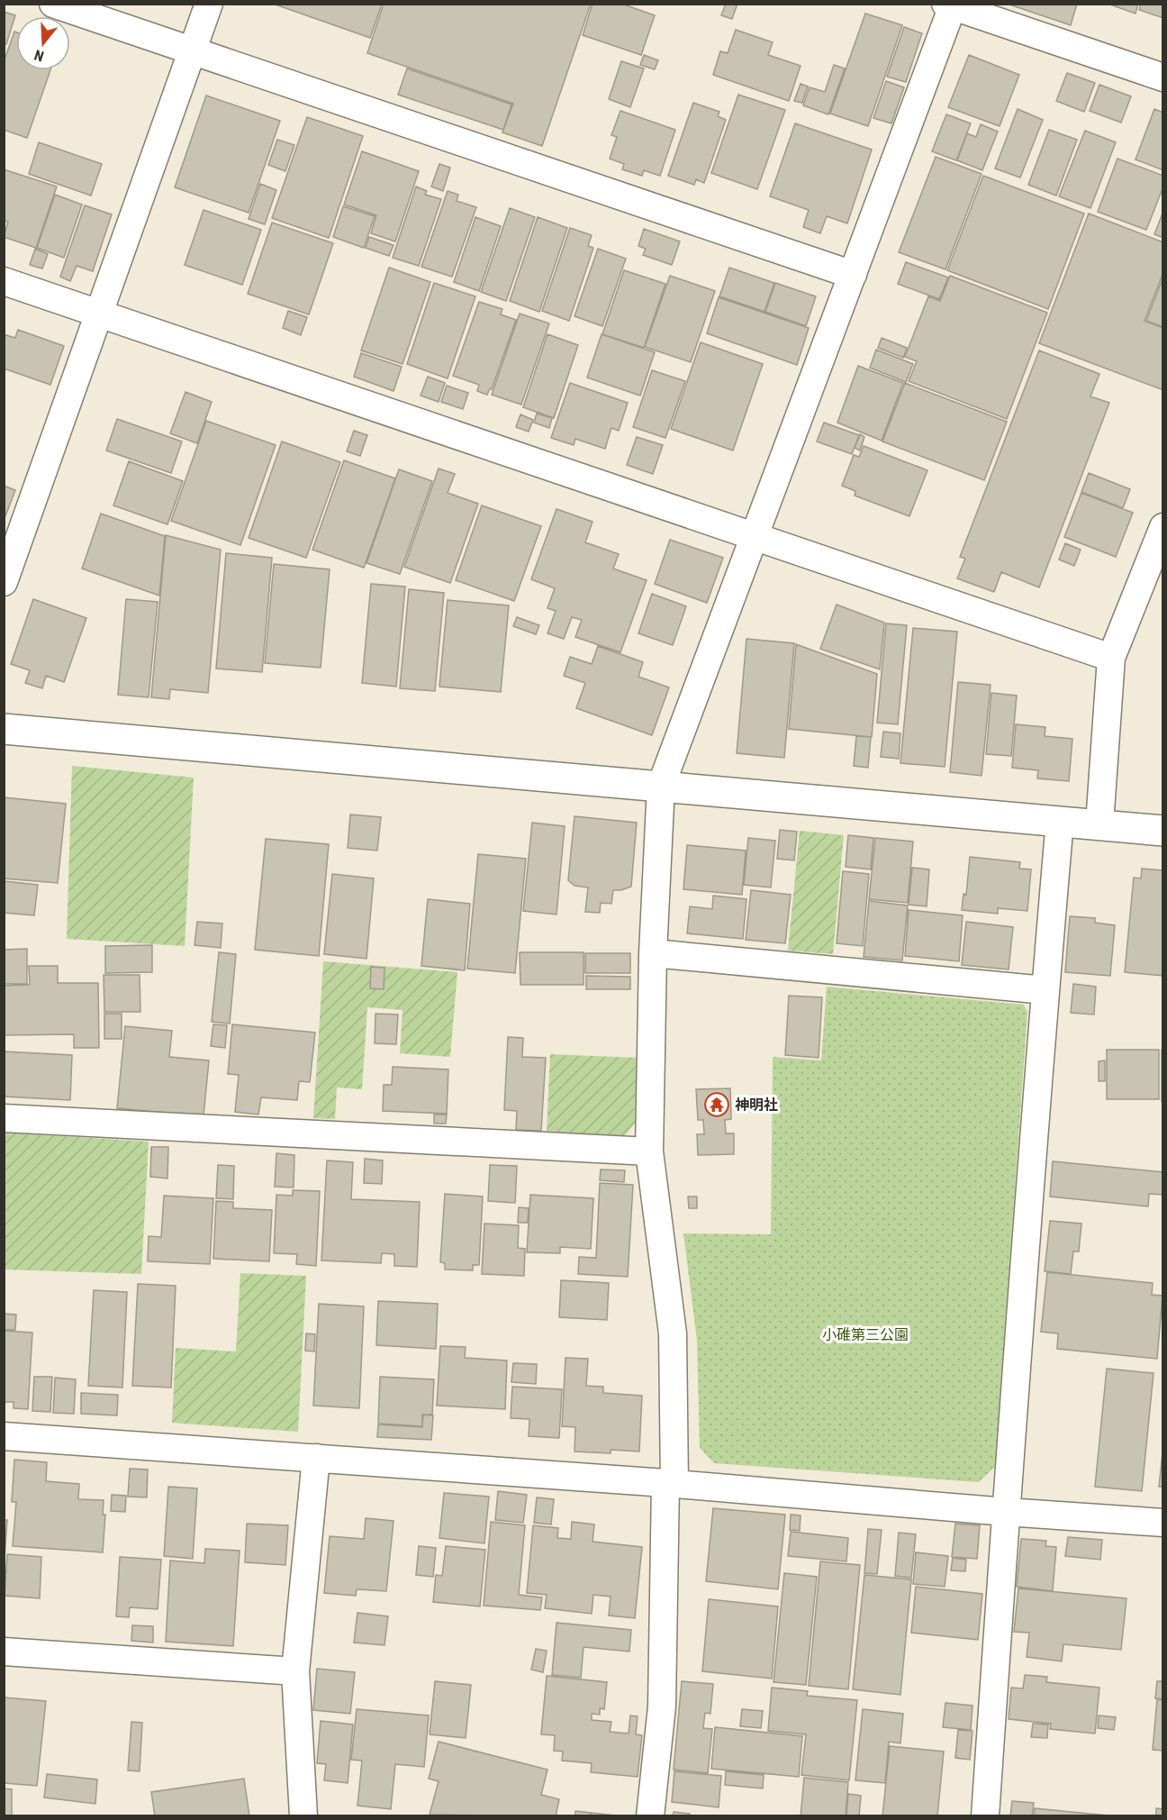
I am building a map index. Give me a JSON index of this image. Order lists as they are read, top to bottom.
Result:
{
  "parks": ["小碓第三公園"],
  "places": {
    "temple": ["神明社"]
  },
  "north": "bottom"
}
